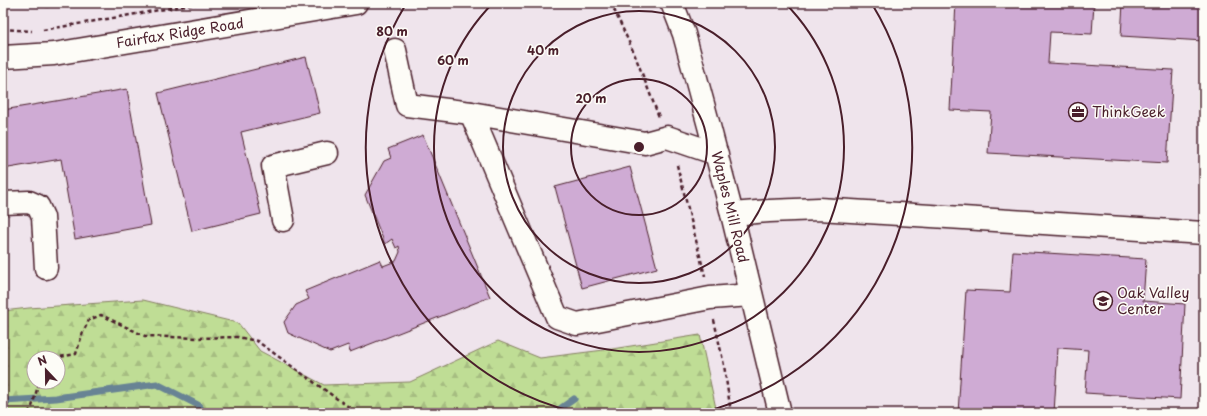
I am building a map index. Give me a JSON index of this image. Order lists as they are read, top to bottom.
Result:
{
  "streets": {
    "main road": ["Fairfax Ridge Road", "Waples Mill Road"]
  },
  "places": {
    "office": ["ThinkGeek"],
    "school or university": ["Oak Valley Center"]
  },
  "north": "top",
  "rings": [
    "80 m",
    "40 m",
    "60 m",
    "20 m"
  ]
}
